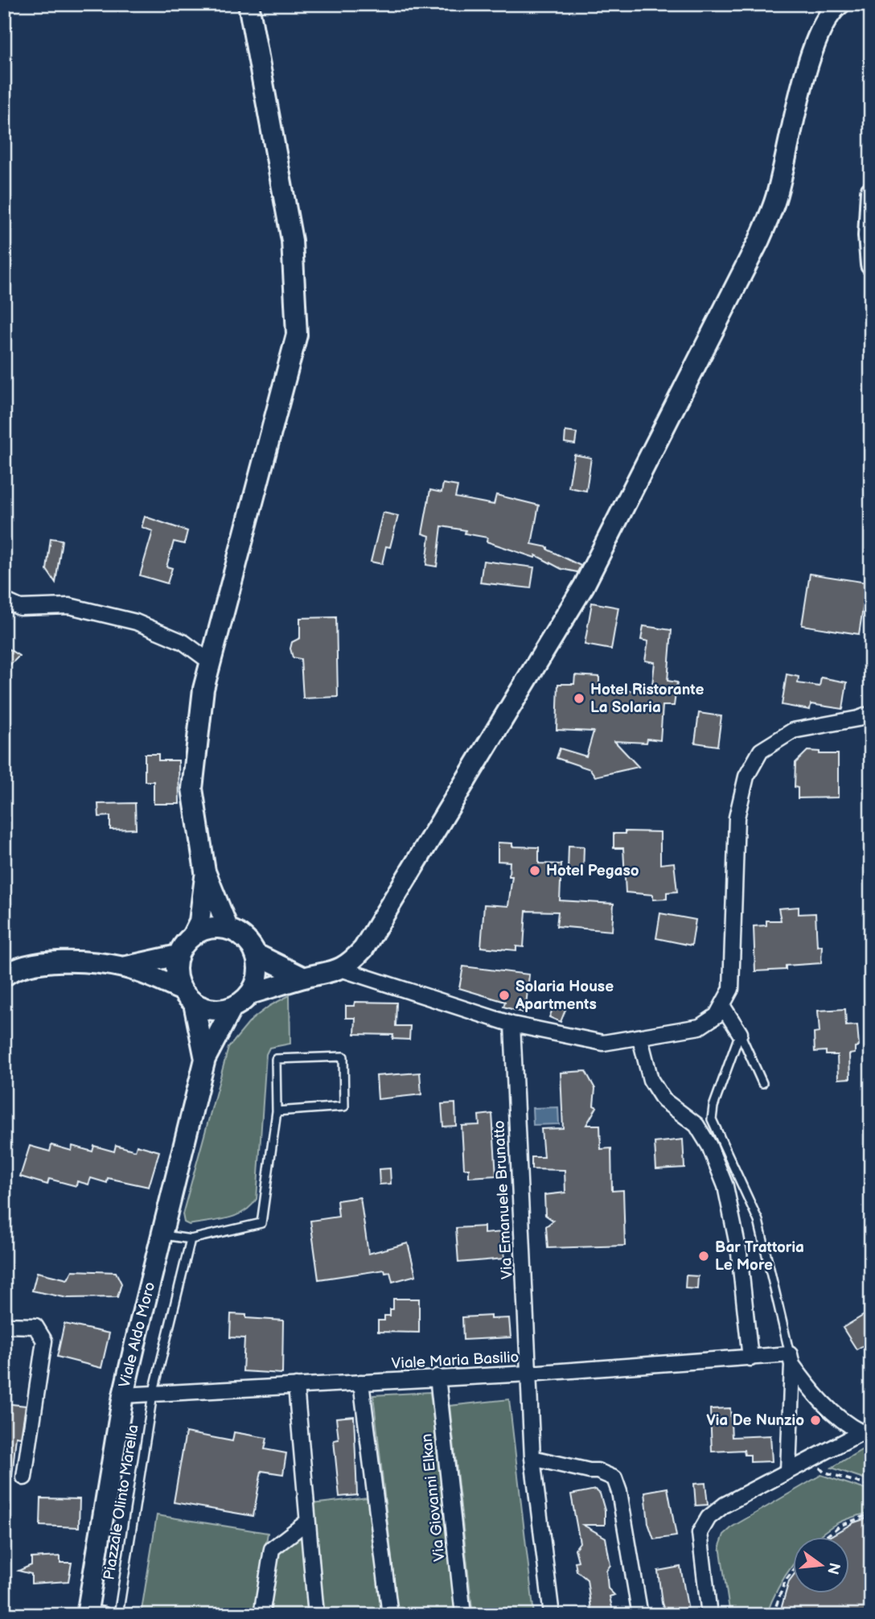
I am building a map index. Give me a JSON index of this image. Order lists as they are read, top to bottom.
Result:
{
  "streets": {
    "main road": ["Viale Aldo Moro"],
    "street": ["Via Emanuele Brunatto", "Viale Maria Basilio", "Via Giovanni Elkan"],
    "lane": ["Piazzale Olinto Marella"]
  },
  "crossings": [
    ["Via Emanuele Brunatto", "Viale Maria Basilio"],
    ["Viale Aldo Moro", "Viale Maria Basilio"],
    ["Viale Maria Basilio", "Via Giovanni Elkan"],
    ["Viale Maria Basilio", "Piazzale Olinto Marella"]
  ],
  "places": [
    "Hotel Ristorante La Solaria",
    "Hotel Pegaso",
    "Solaria House Apartments",
    "Bar Trattoria Le More",
    "Via De Nunzio"
  ],
  "north": "right"
}
